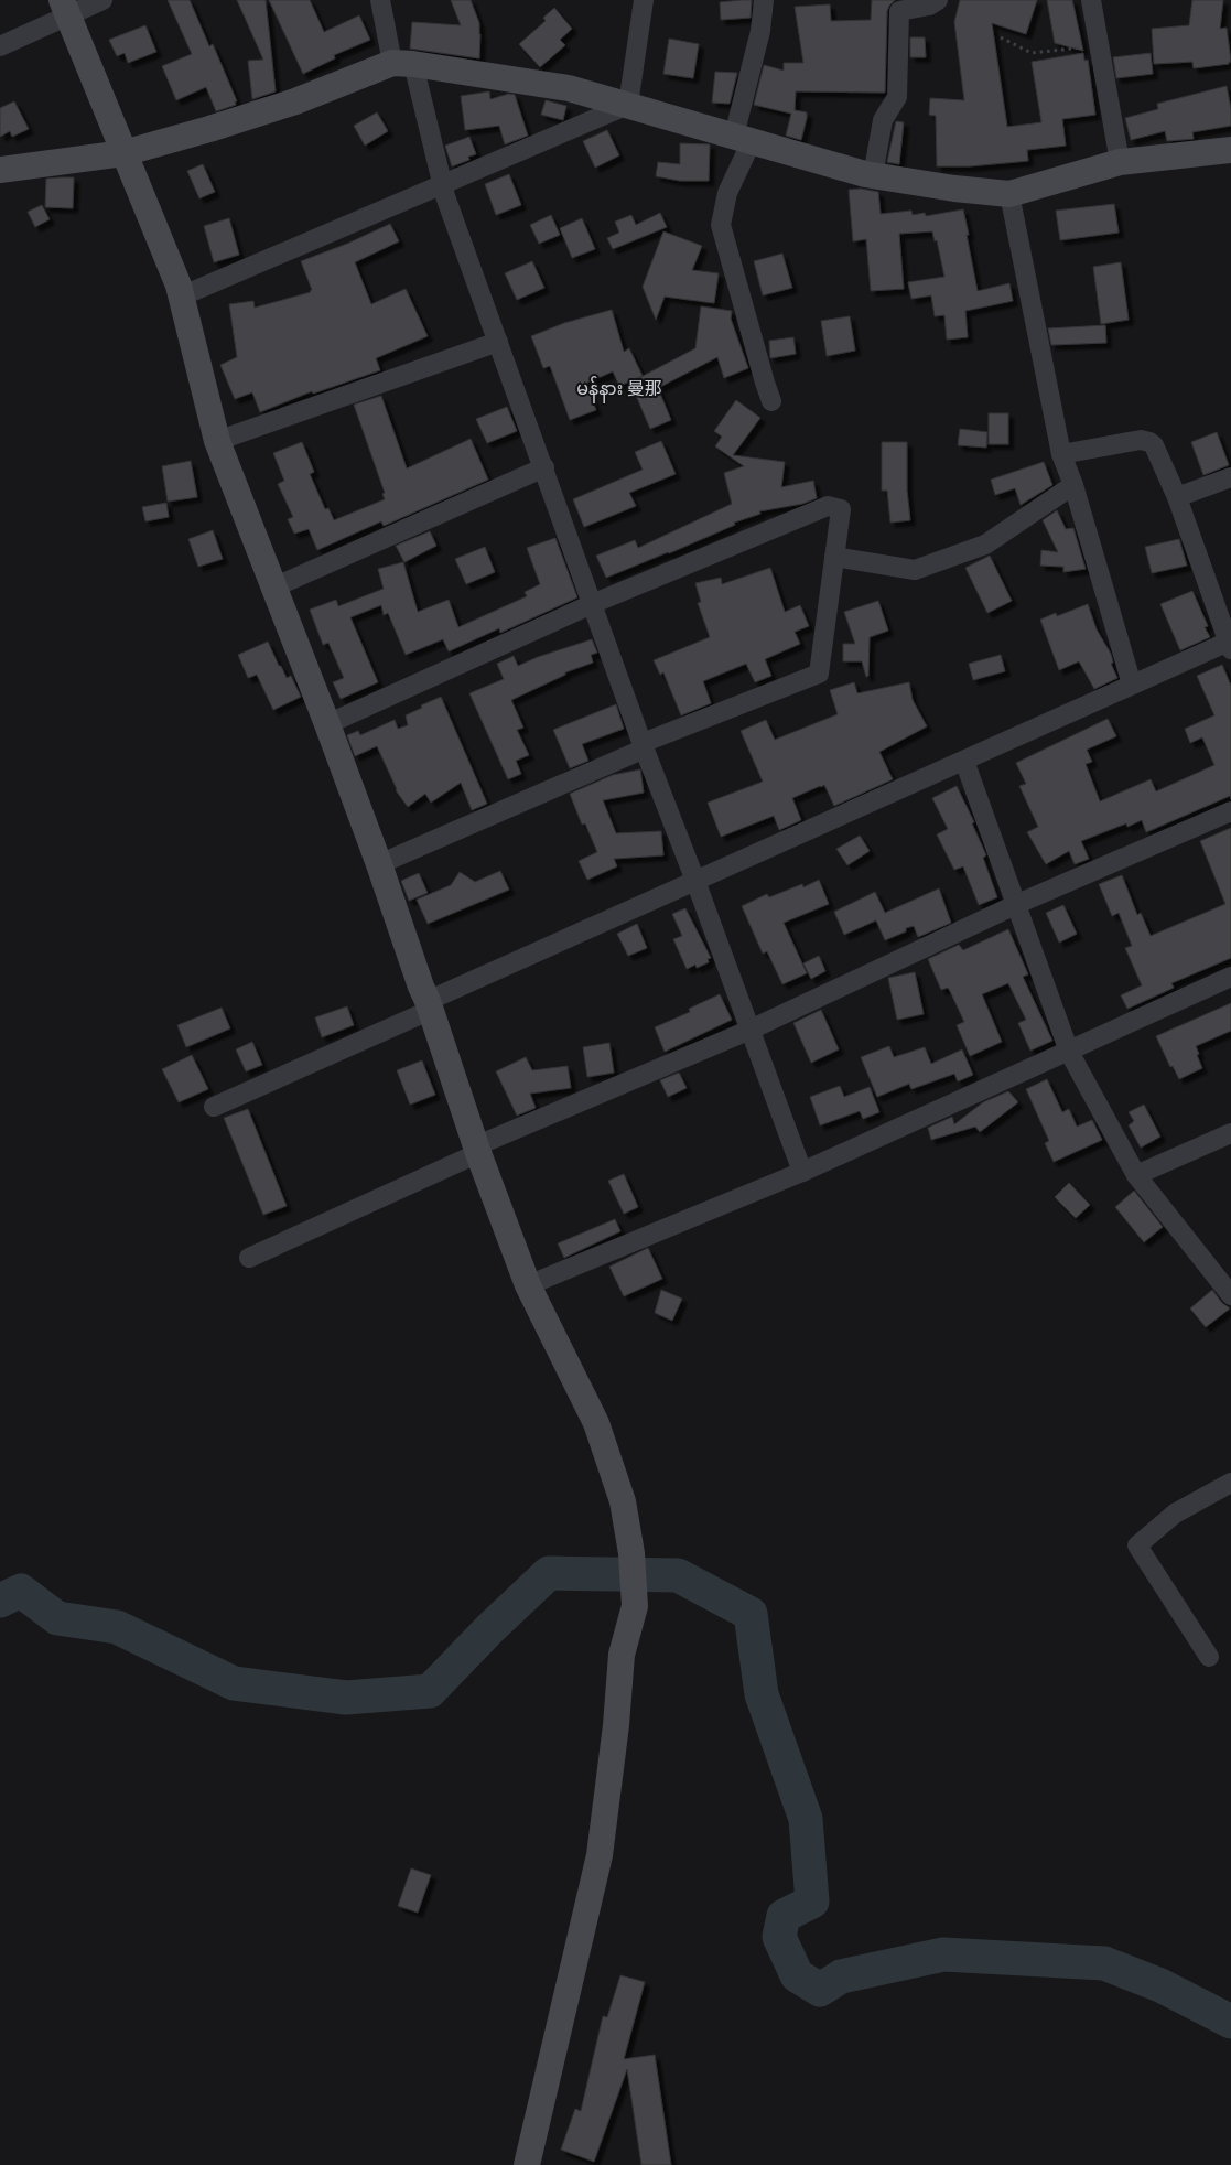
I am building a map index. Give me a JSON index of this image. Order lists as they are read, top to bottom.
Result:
{
  "districts": ["မန်နား 曼那"]
}
